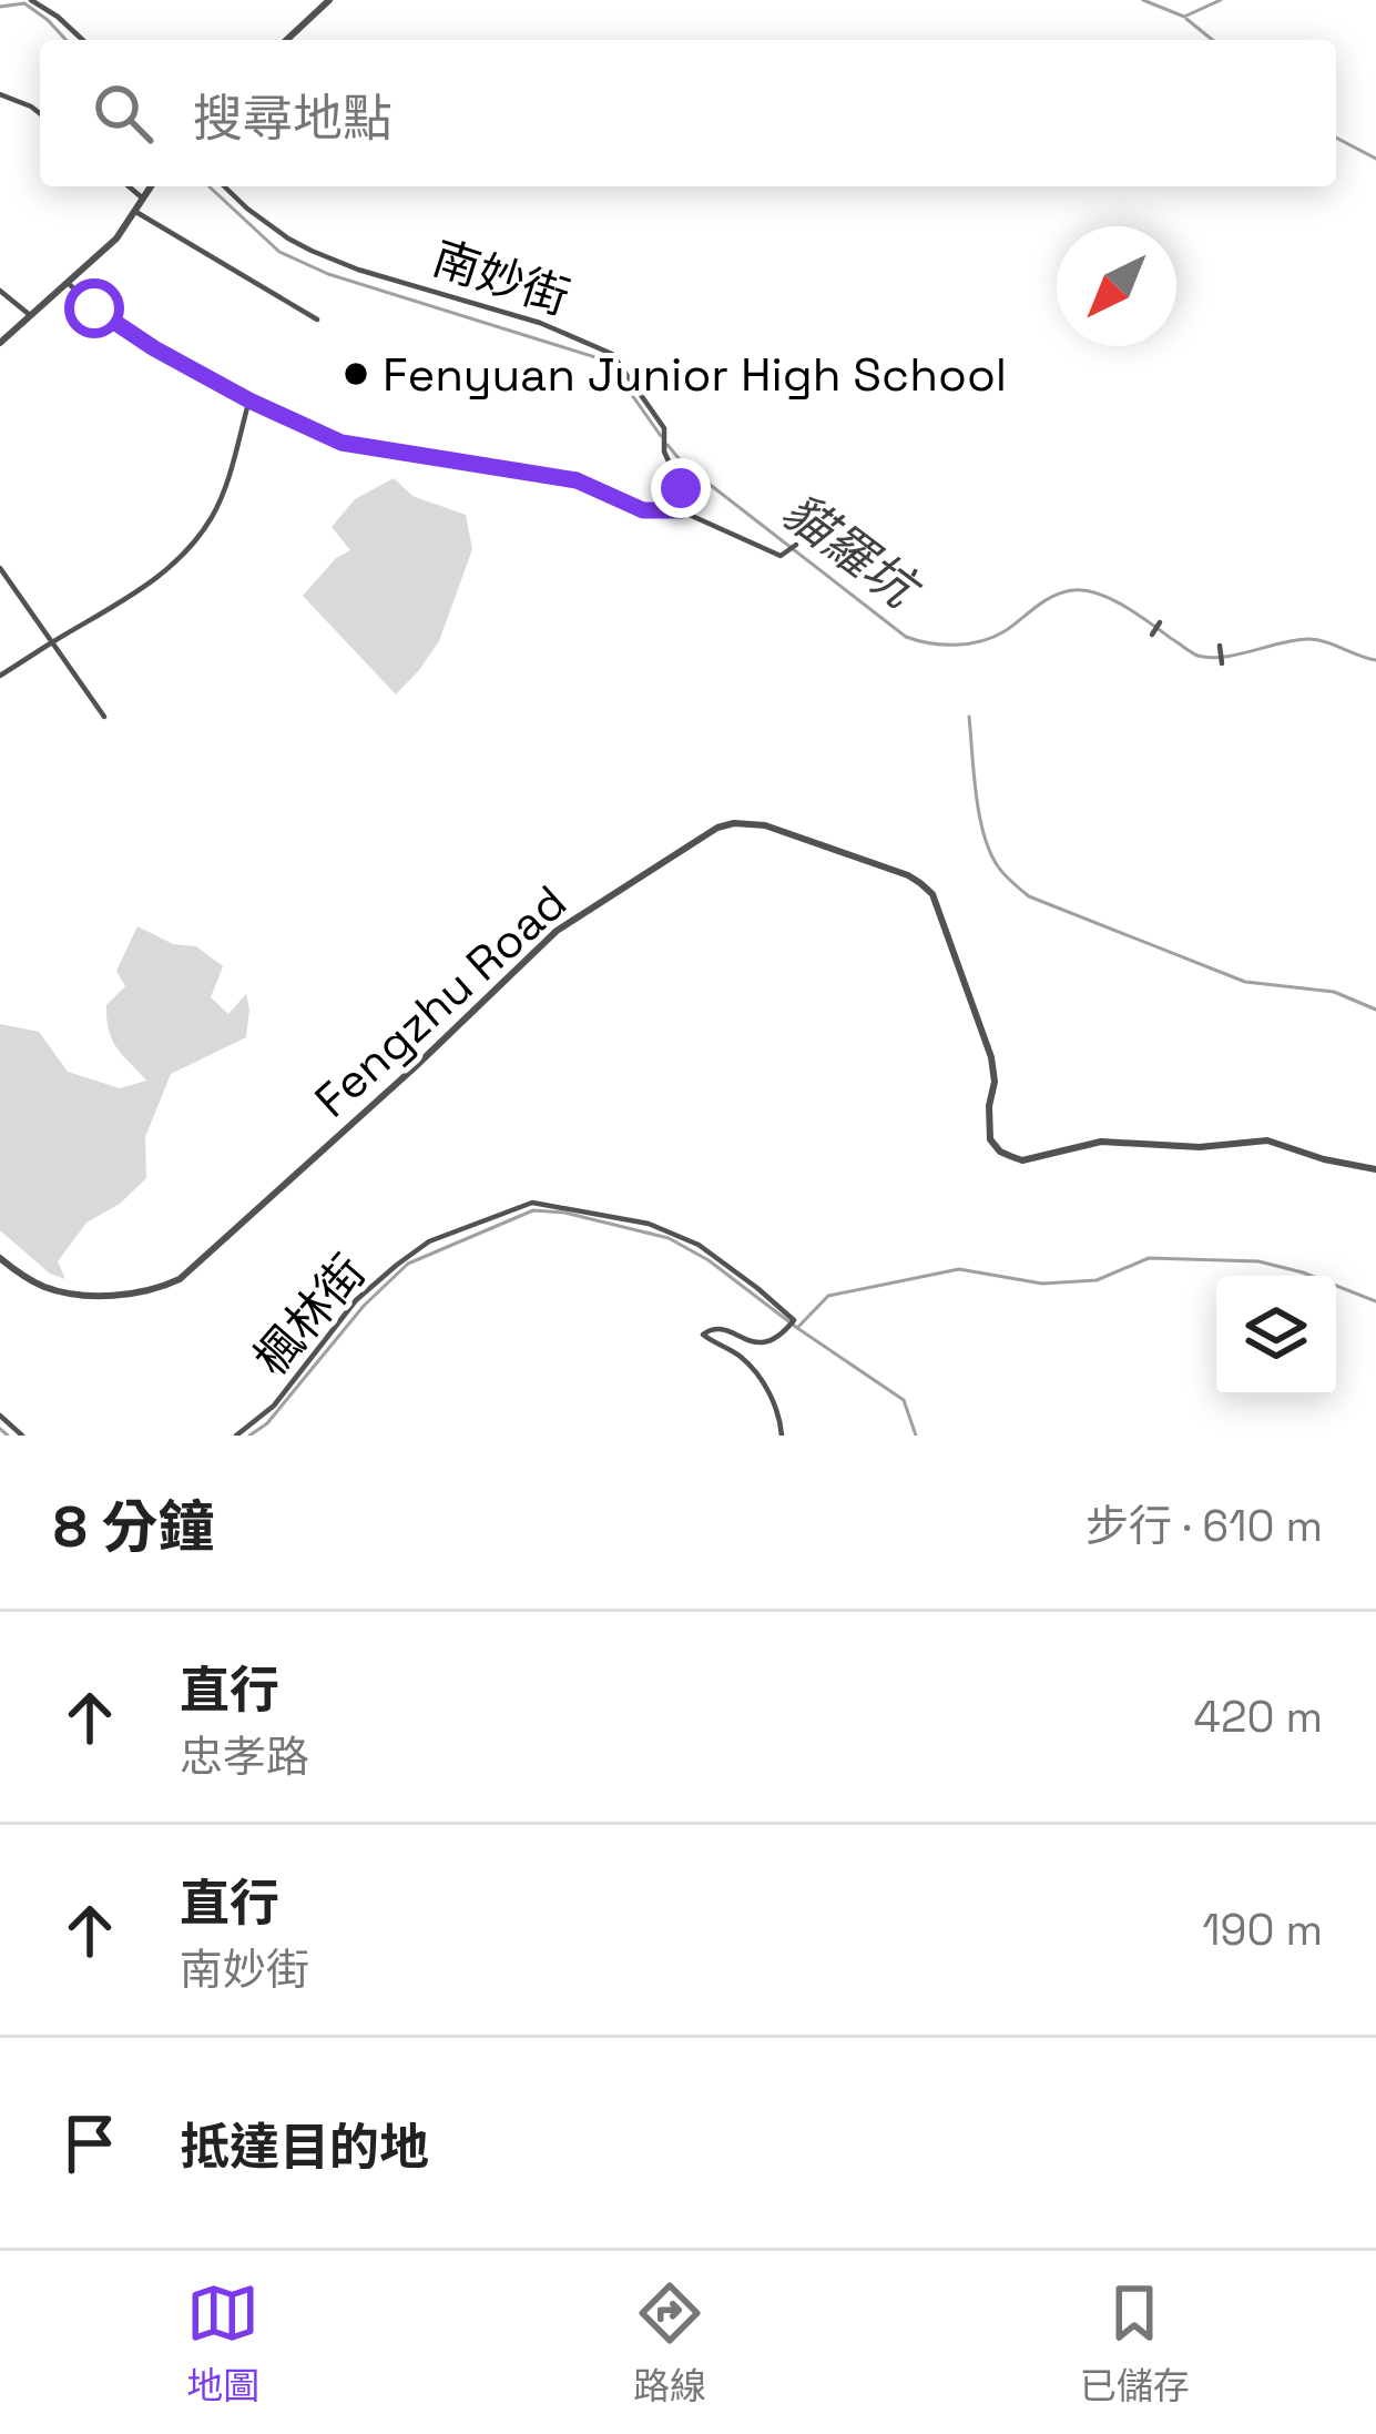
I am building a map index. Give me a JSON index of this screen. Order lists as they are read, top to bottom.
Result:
{
  "streets": {
    "street": ["南妙街", "Fengzhu Road", "楓林街"]
  },
  "water": ["貓羅坑"],
  "places": ["Fenyuan Junior High School"],
  "north": "bottom left",
  "page": {
    "search": "搜尋地點",
    "heading": ["8 分鐘", "步行 · 610 m"],
    "list": [
      ["直行", "忠孝路", "420 m"],
      ["直行", "南妙街", "190 m"],
      "抵達目的地"
    ],
    "nav": ["地圖", "路線", "已儲存"]
  }
}
